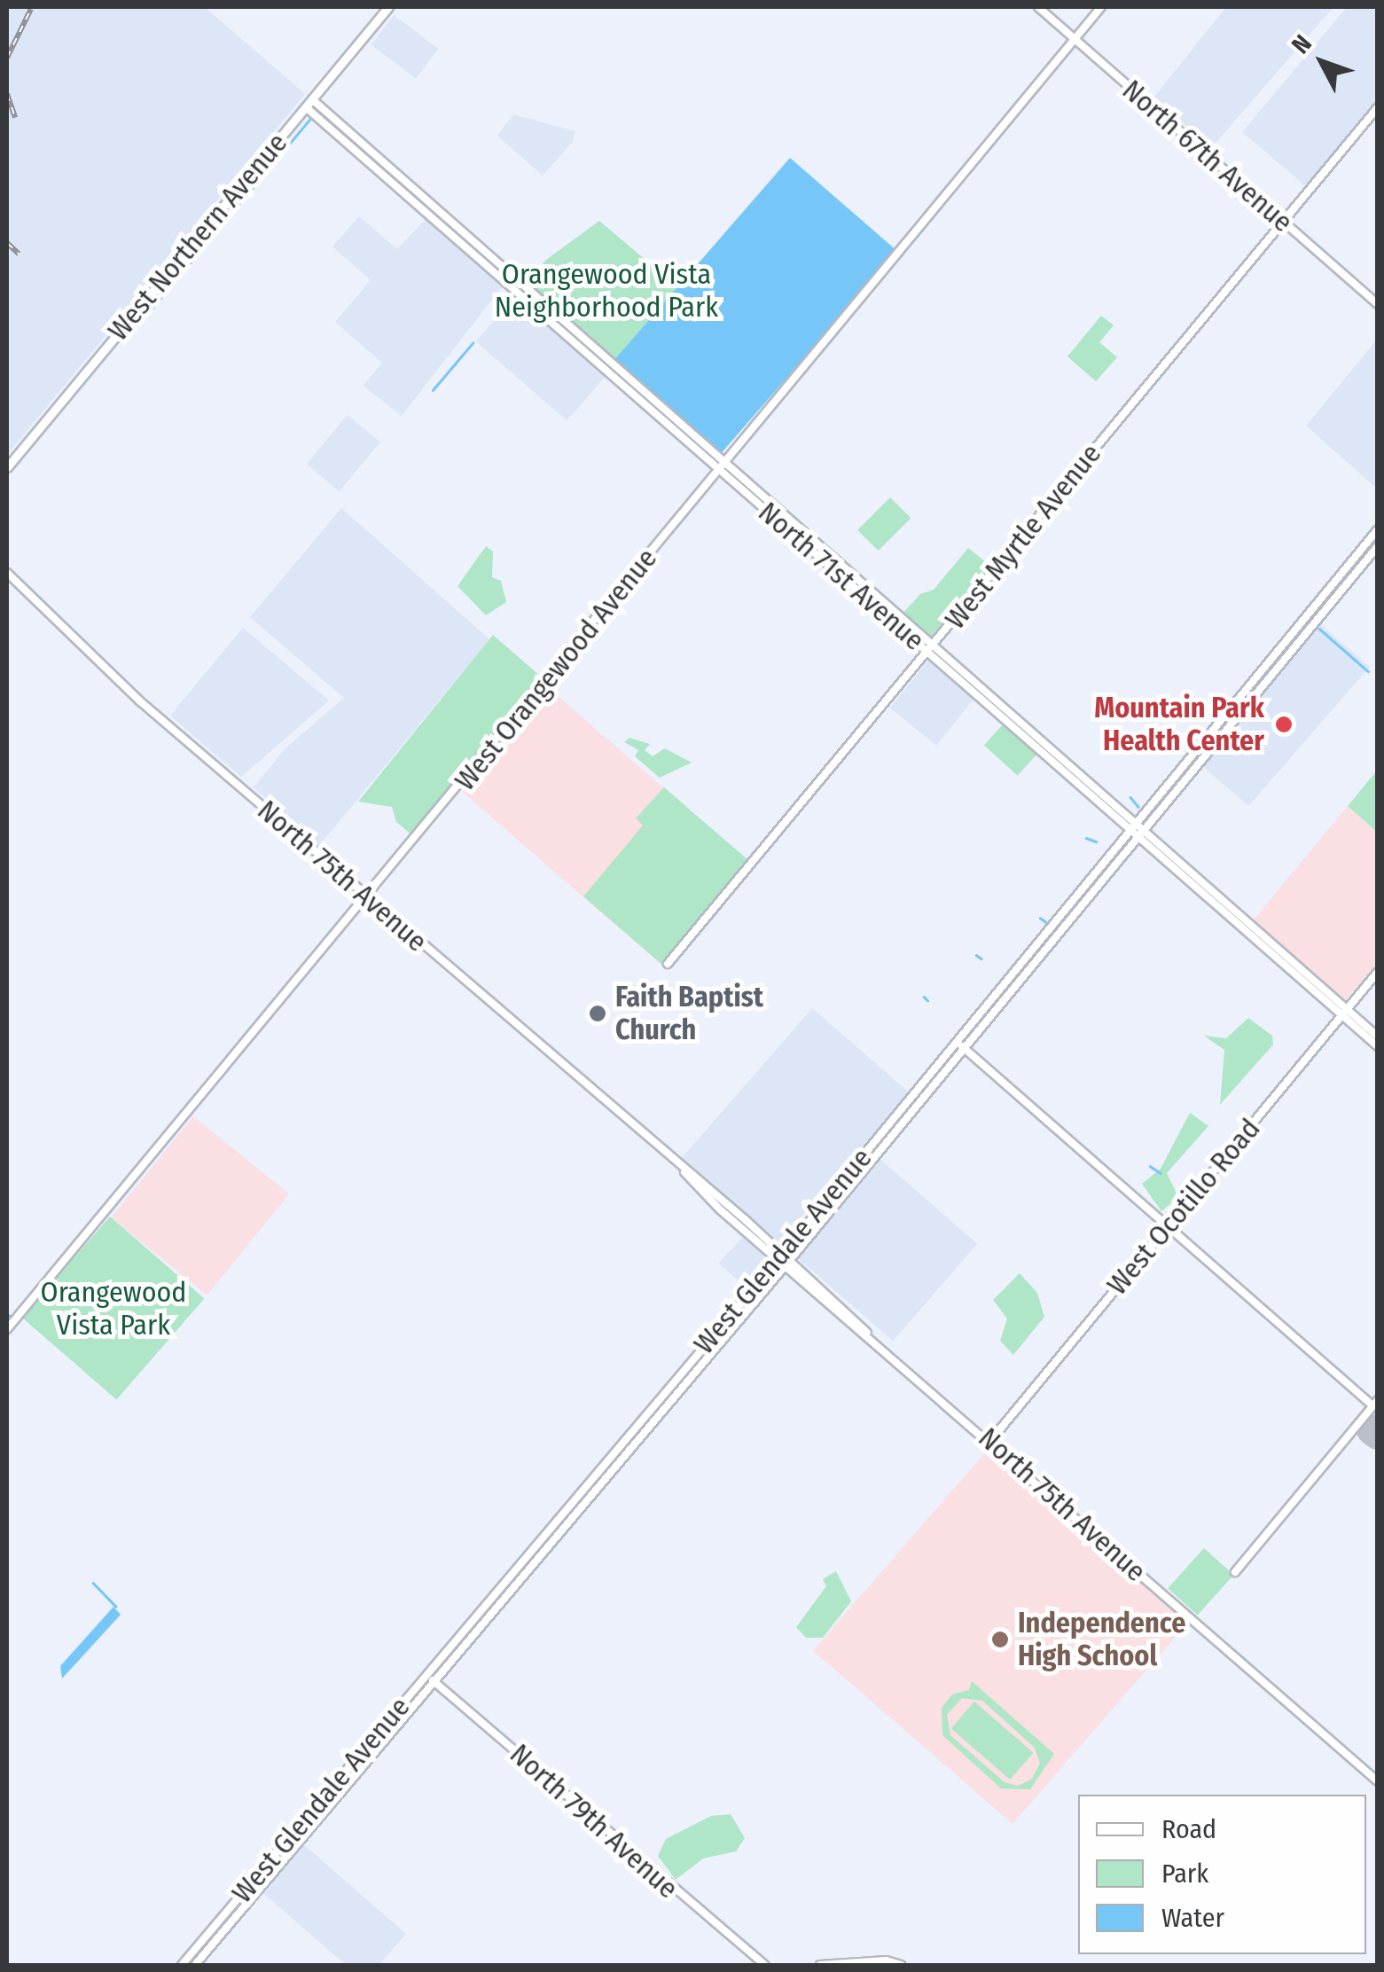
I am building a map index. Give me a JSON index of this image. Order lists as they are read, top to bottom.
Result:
{
  "streets": {
    "main road": ["West Northern Avenue"],
    "street": [
      "North 67th Avenue",
      "West Myrtle Avenue",
      "North 71st Avenue",
      "West Orangewood Avenue",
      "North 75th Avenue",
      "West Ocotillo Road",
      "West Glendale Avenue",
      "North 79th Avenue"
    ]
  },
  "crossings": [
    ["North 67th Avenue", "West Myrtle Avenue"],
    ["North 67th Avenue", "West Orangewood Avenue"],
    ["West Northern Avenue", "North 71st Avenue"],
    ["West Myrtle Avenue", "North 71st Avenue"],
    ["North 71st Avenue", "West Orangewood Avenue"],
    ["North 71st Avenue", "West Ocotillo Road"],
    ["North 71st Avenue", "West Glendale Avenue"],
    ["West Orangewood Avenue", "North 75th Avenue"],
    ["North 75th Avenue", "West Ocotillo Road"],
    ["North 75th Avenue", "West Glendale Avenue"],
    ["West Glendale Avenue", "North 79th Avenue"]
  ],
  "parks": ["Orangewood Vista Neighborhood Park", "Orangewood Vista Park"],
  "places": ["Mountain Park Health Center", "Faith Baptist Church", "Independence High School"],
  "legend": ["Road", "Park", "Water"],
  "north": "top left"
}
